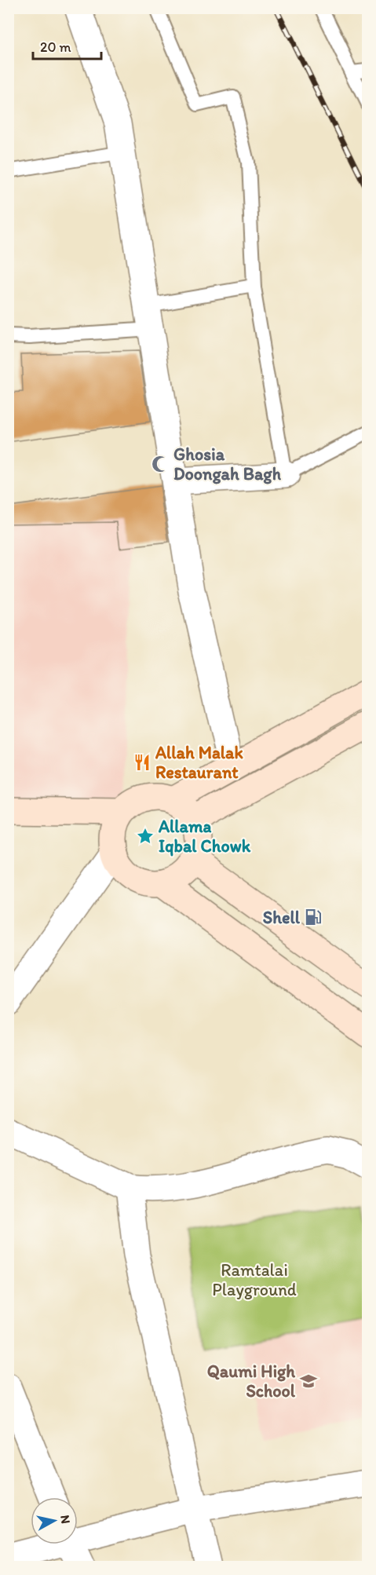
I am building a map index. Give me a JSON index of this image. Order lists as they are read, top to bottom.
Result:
{
  "parks": ["Ramtalai Playground"],
  "places": {
    "mosque": ["Ghosia Doongah Bagh"],
    "restaurant": ["Allah Malak Restaurant"],
    "place": ["Allama Iqbal Chowk"],
    "fuel station": ["Shell"],
    "school or university": ["Qaumi High School"]
  },
  "scale_bar": "20 m",
  "north": "right"
}
